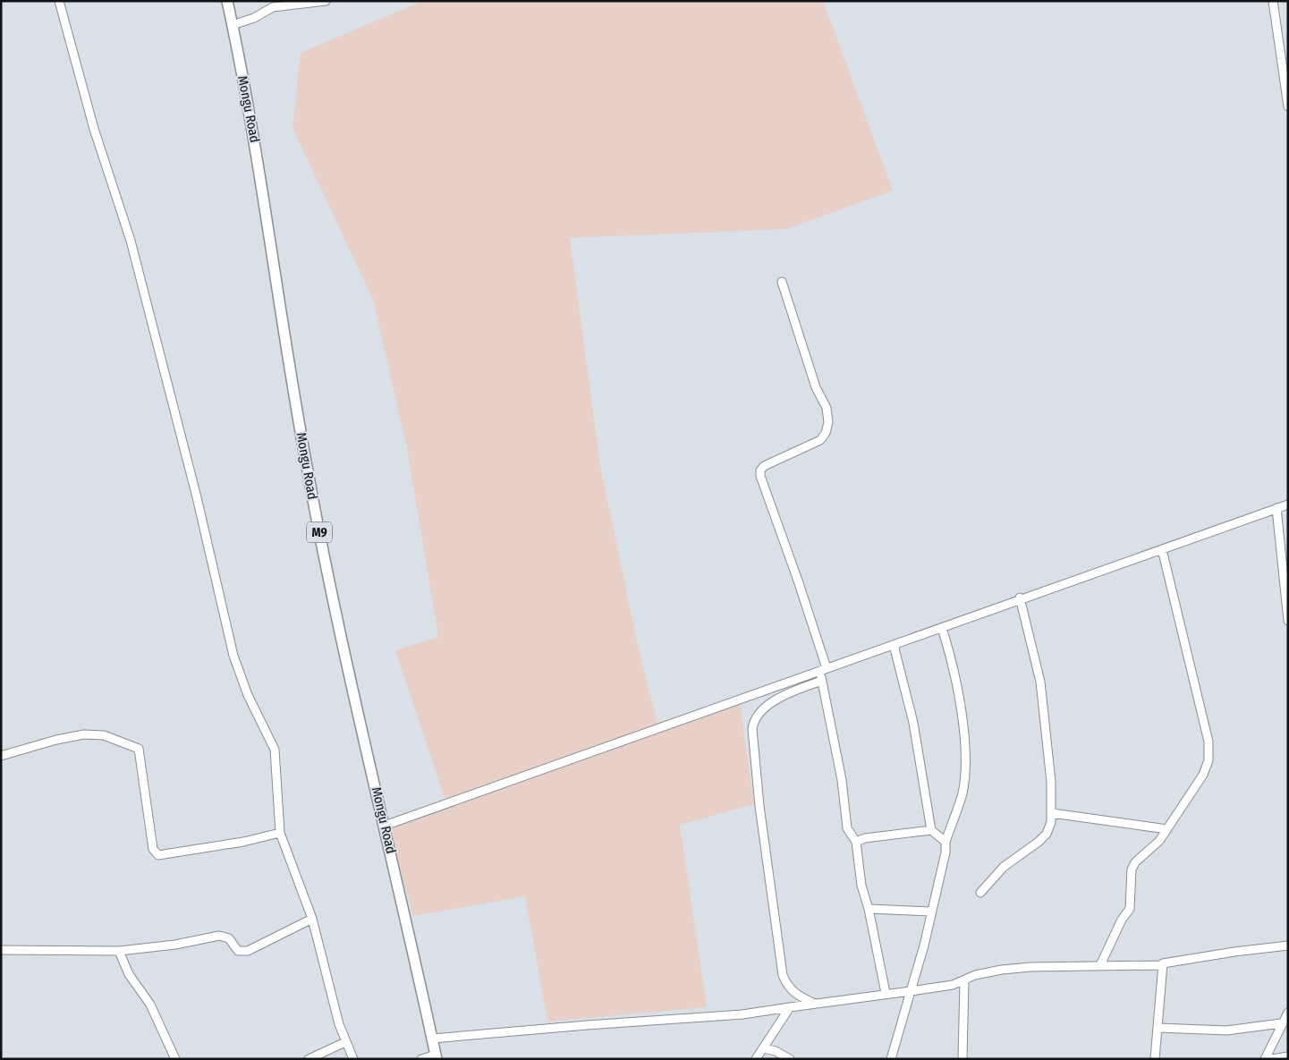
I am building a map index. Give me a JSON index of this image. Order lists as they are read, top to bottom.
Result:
{
  "streets": {
    "main road": ["Mongu Road", "M9"]
  }
}
